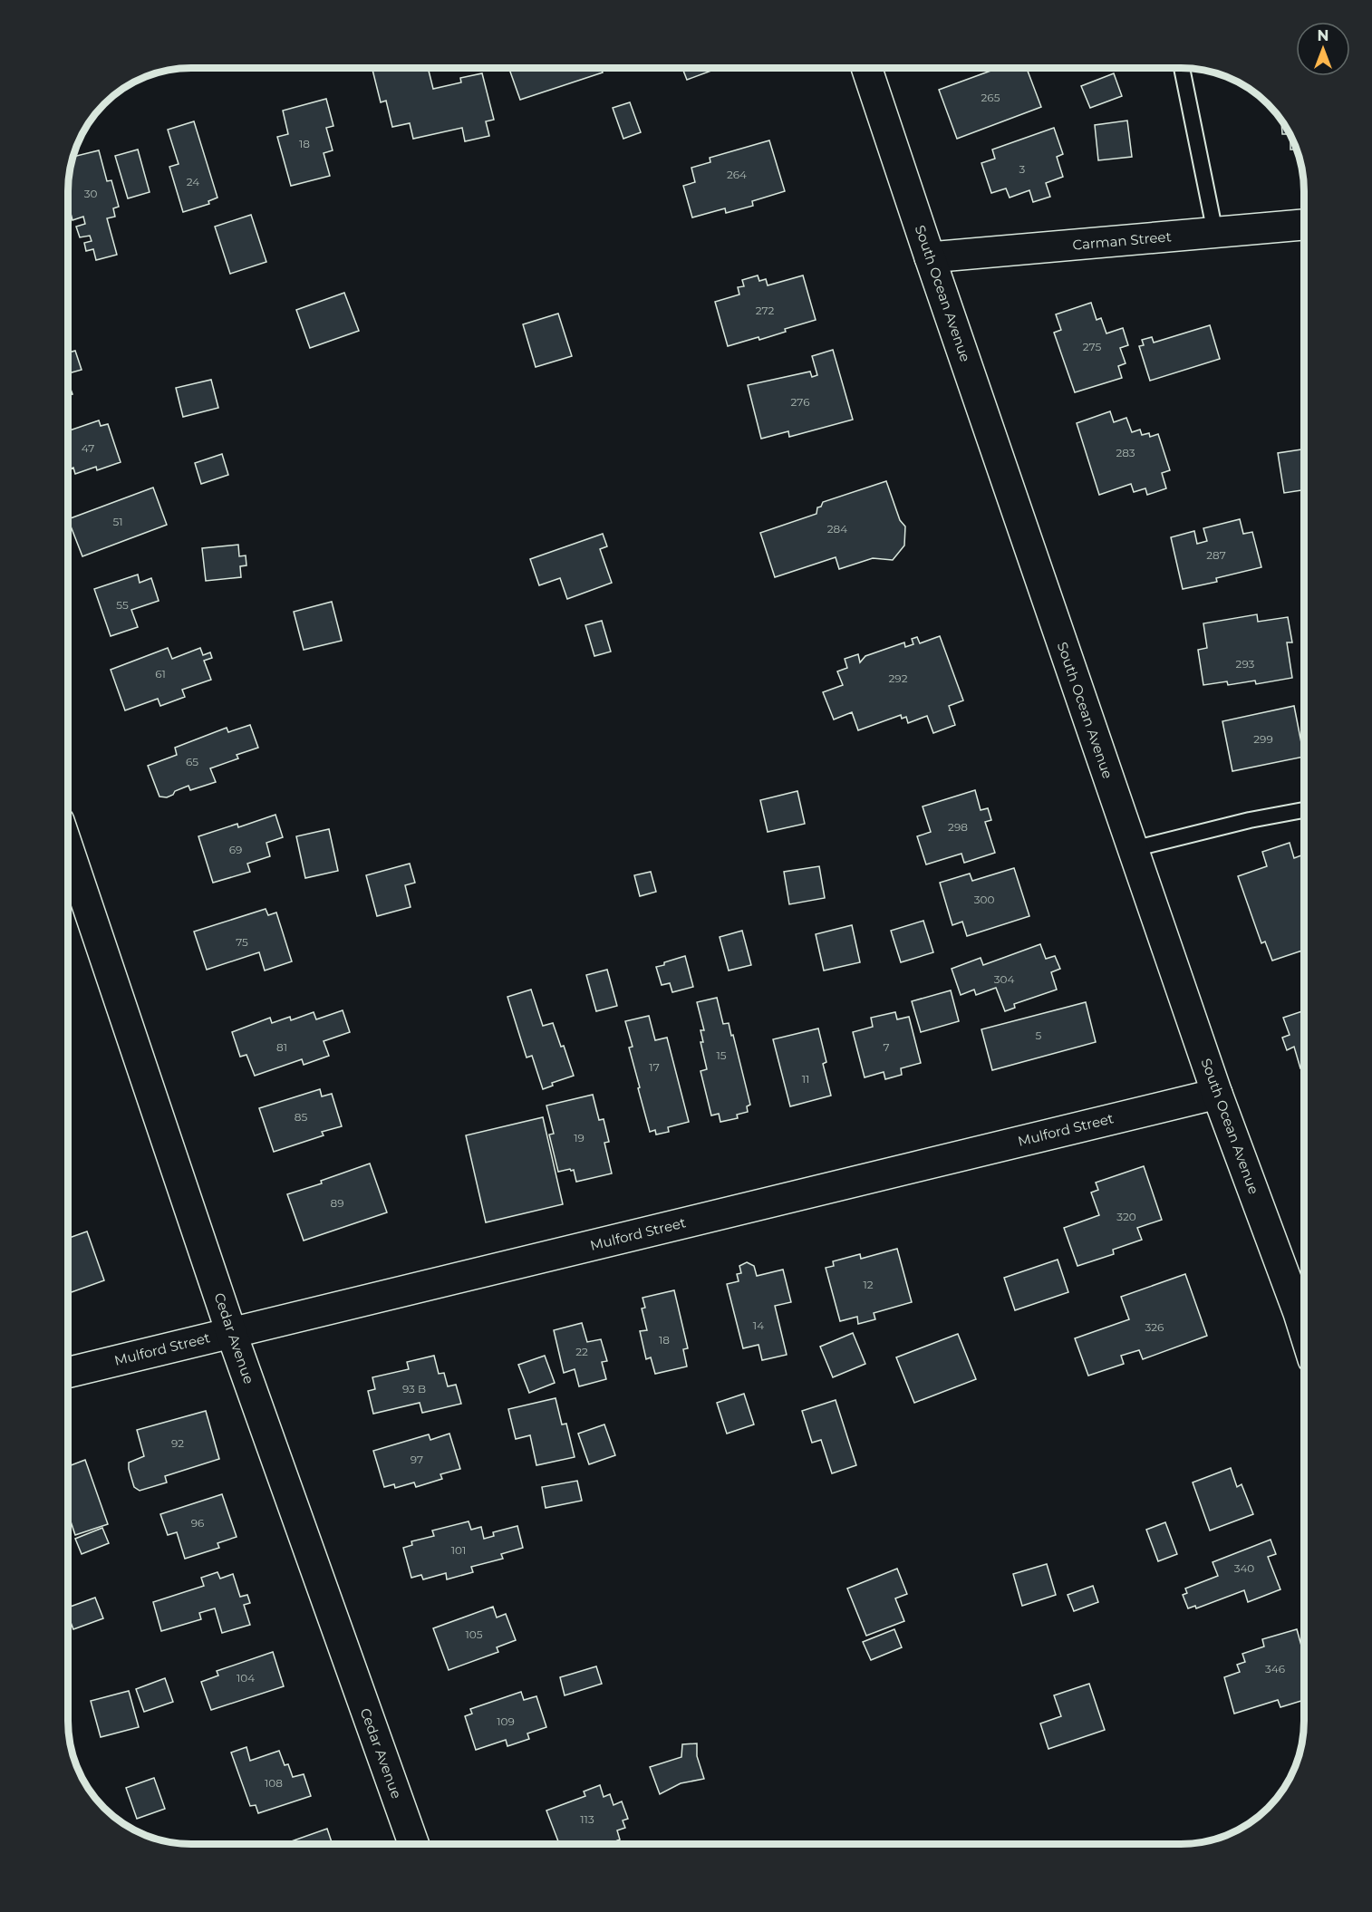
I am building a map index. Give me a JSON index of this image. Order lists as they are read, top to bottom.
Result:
{
  "streets": {
    "street": [
      "Carman Street",
      "South Ocean Avenue",
      "Mulford Street",
      "Cedar Avenue"
    ]
  },
  "crossings": [
    ["Carman Street", "South Ocean Avenue"],
    ["South Ocean Avenue", "Mulford Street"],
    ["Mulford Street", "Cedar Avenue"]
  ],
  "house_numbers": [
    "265",
    "18",
    "3",
    "264",
    "24",
    "30",
    "272",
    "275",
    "276",
    "47",
    "283",
    "51",
    "284",
    "287",
    "55",
    "293",
    "61",
    "292",
    "299",
    "65",
    "298",
    "69",
    "300",
    "75",
    "304",
    "5",
    "81",
    "7",
    "15",
    "17",
    "11",
    "85",
    "19",
    "89",
    "320",
    "12",
    "14",
    "326",
    "18",
    "22",
    "93 B",
    "92",
    "97",
    "96",
    "101",
    "340",
    "105",
    "346",
    "104",
    "109",
    "108",
    "113"
  ],
  "north": "top"
}
